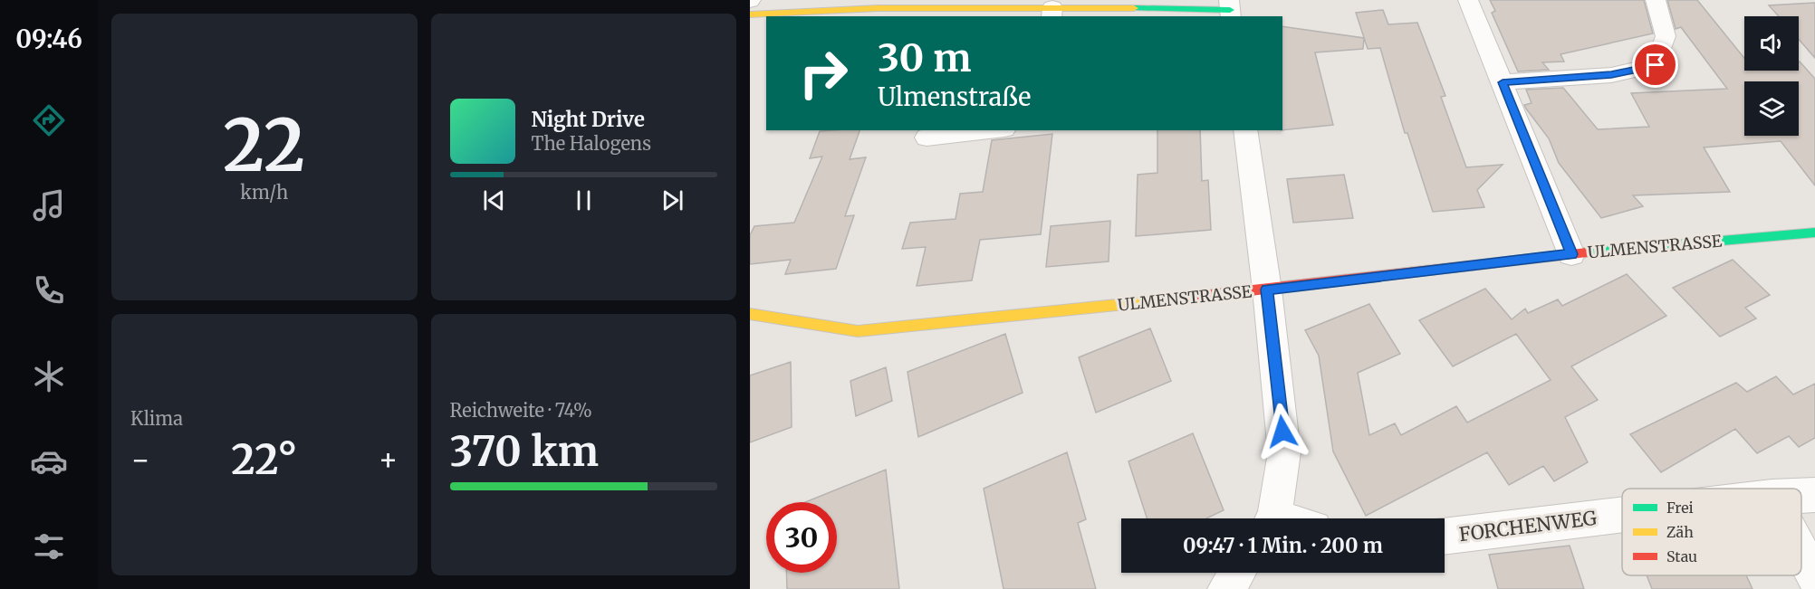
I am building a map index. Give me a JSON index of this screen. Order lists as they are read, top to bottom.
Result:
{
  "streets": {
    "street": ["ULMENSTRASSE", "FORCHENWEG"]
  },
  "legend": ["Frei", "Zäh", "Stau"],
  "page": {
    "tabs": "09:46",
    "tile": [
      ["22", "km/h"],
      "Klima",
      ["Reichweite · 74%", "370 km"]
    ],
    "turn": ["30 m", "Ulmenstraße"],
    "song": ["Night Drive", "The Halogens"],
    "heat": ["−", "22°", "+"],
    "limit": "30",
    "trip": "09:47 · 1 Min. · 200 m"
  }
}
